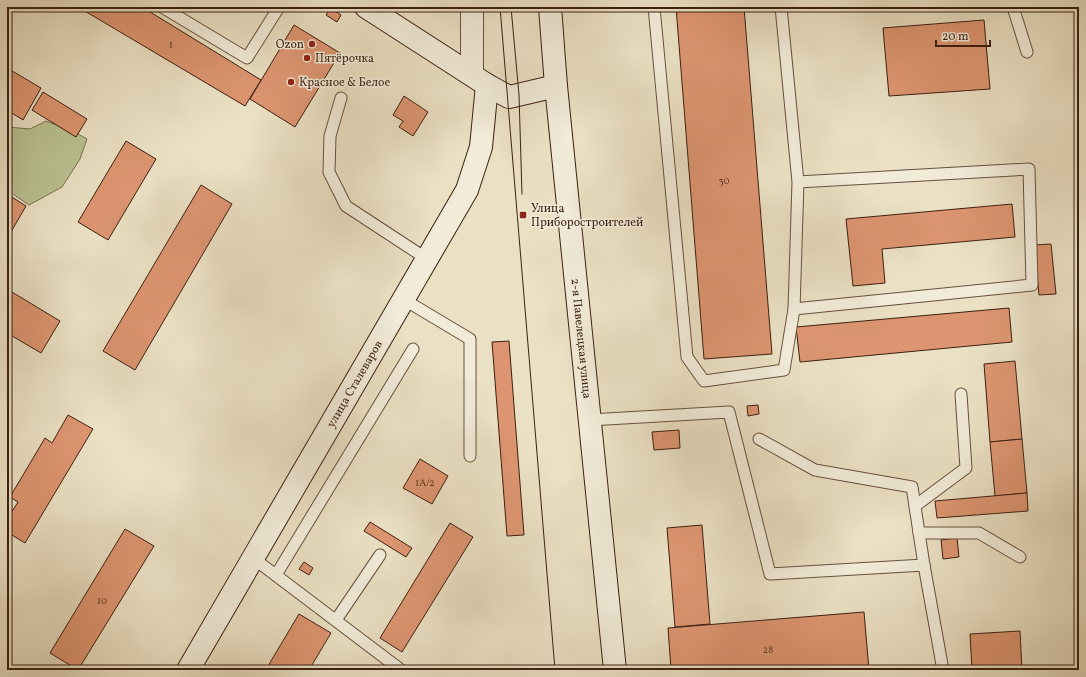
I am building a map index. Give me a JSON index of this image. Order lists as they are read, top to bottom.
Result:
{
  "streets": {
    "street": ["2-я Павелецкая улица", "улица Сталеваров"]
  },
  "places": {
    "other": ["Ozon", "Пятёрочка", "Красное & Белое"],
    "transit": ["Улица Приборостроителей"]
  },
  "house_numbers": [
    "1",
    "30",
    "1А/2",
    "10",
    "28"
  ],
  "scale_bar": "20 m"
}
